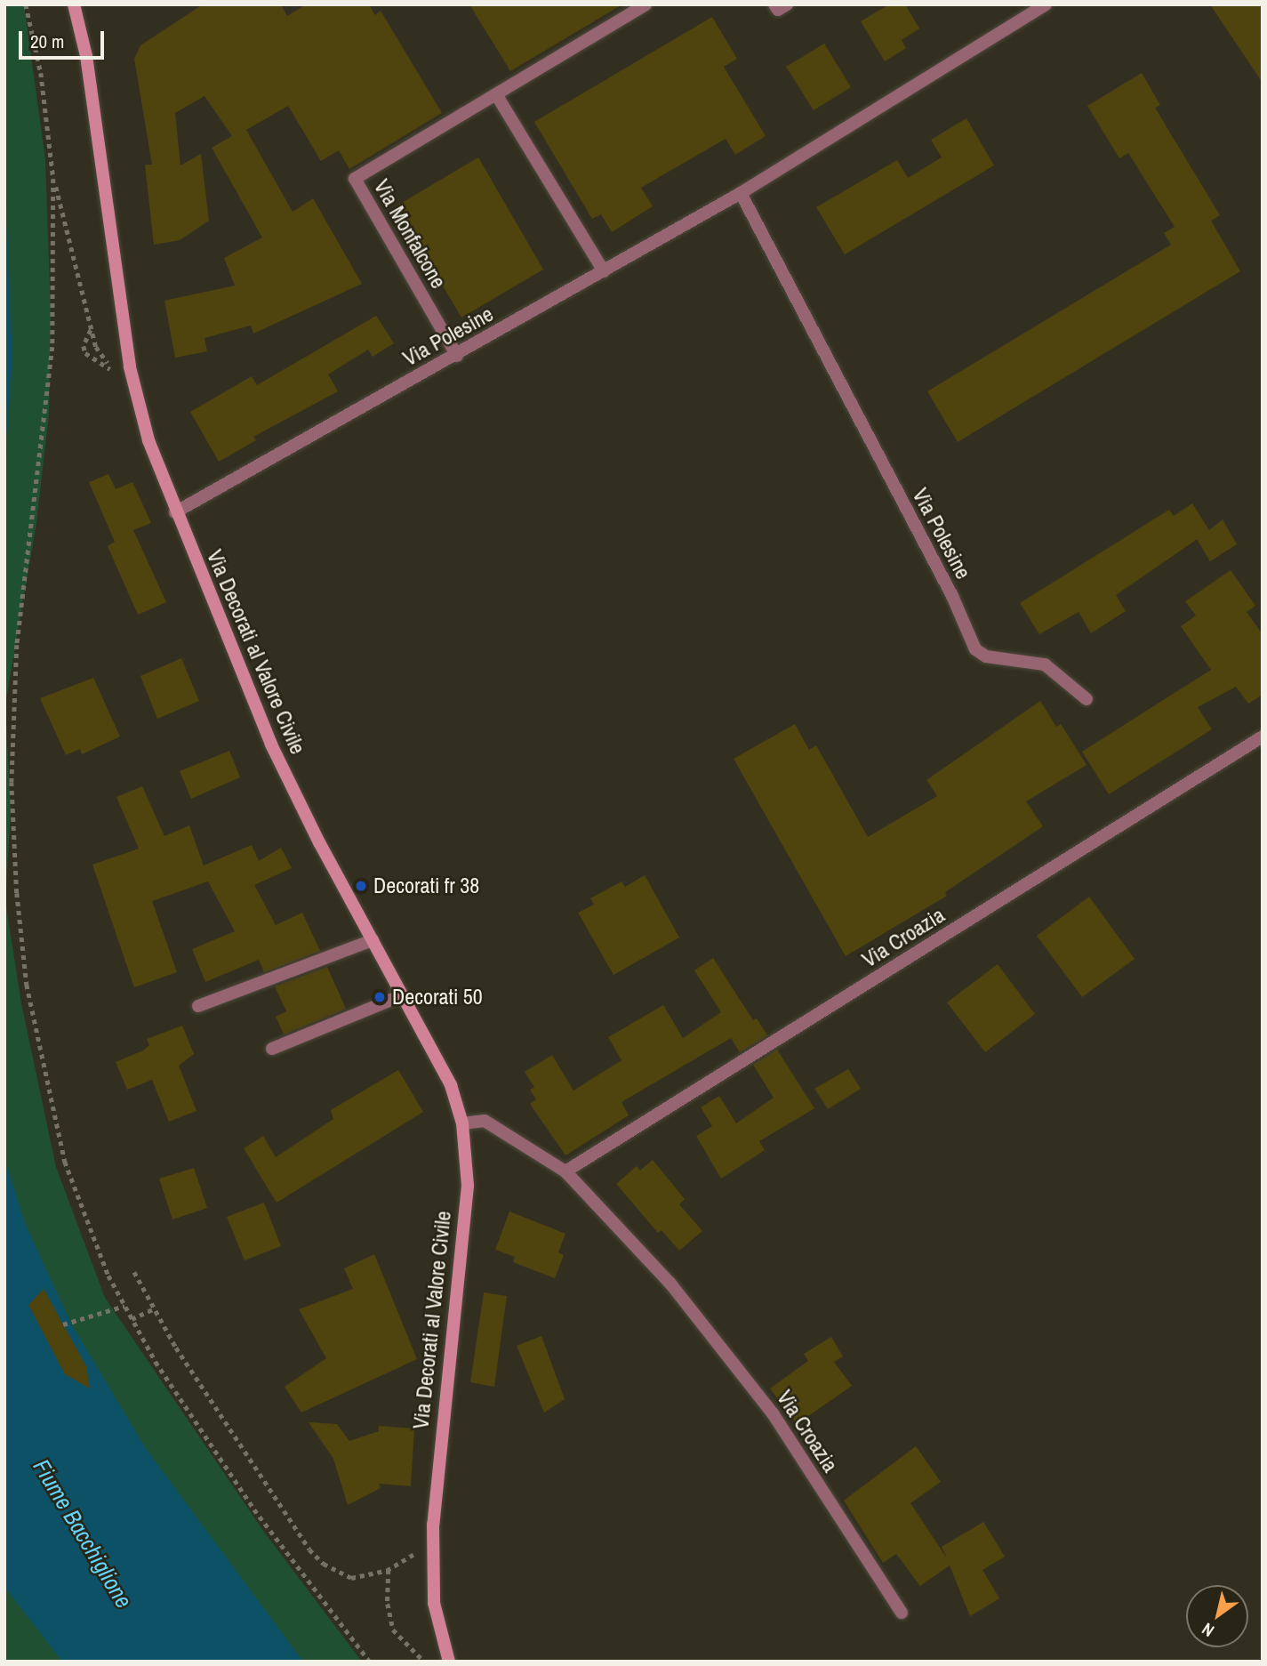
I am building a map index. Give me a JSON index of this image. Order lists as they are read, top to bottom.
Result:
{
  "streets": {
    "street": [
      "Via Monfalcone",
      "Via Polesine",
      "Via Decorati al Valore Civile",
      "Via Croazia"
    ]
  },
  "crossings": [
    ["Via Monfalcone", "Via Polesine"],
    ["Via Polesine", "Via Decorati al Valore Civile"],
    ["Via Decorati al Valore Civile", "Via Croazia"]
  ],
  "water": ["Fiume Bacchiglione"],
  "places": ["Decorati fr 38", "Decorati 50"],
  "scale_bar": "20 m",
  "north": "bottom left"
}
